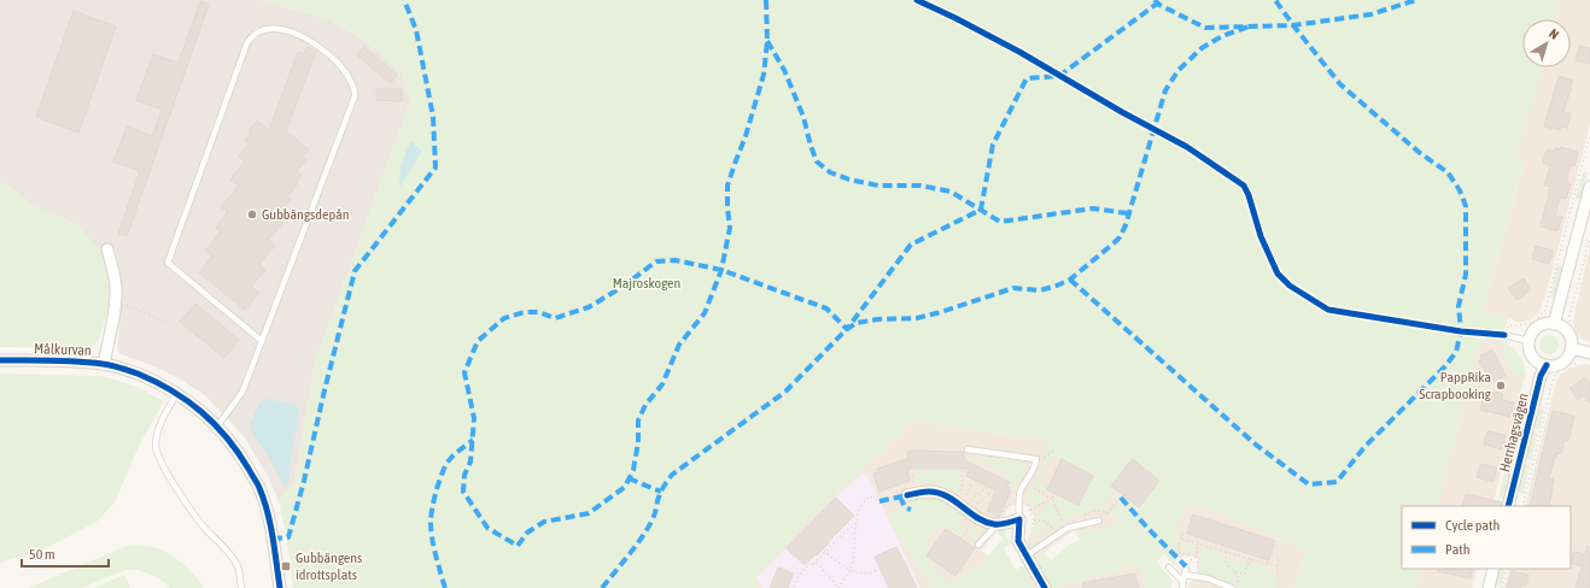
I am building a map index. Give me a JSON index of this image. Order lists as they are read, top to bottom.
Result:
{
  "streets": {
    "street": ["Målkurvan", "Herrhagsvägen"]
  },
  "parks": ["Majroskogen"],
  "places": {
    "other": ["Gubbängsdepån", "PappRika Scrapbooking"],
    "transit": ["Gubbängens idrottsplats"]
  },
  "legend": ["Cycle path", "Path"],
  "scale_bar": "50 m",
  "north": "top right"
}
